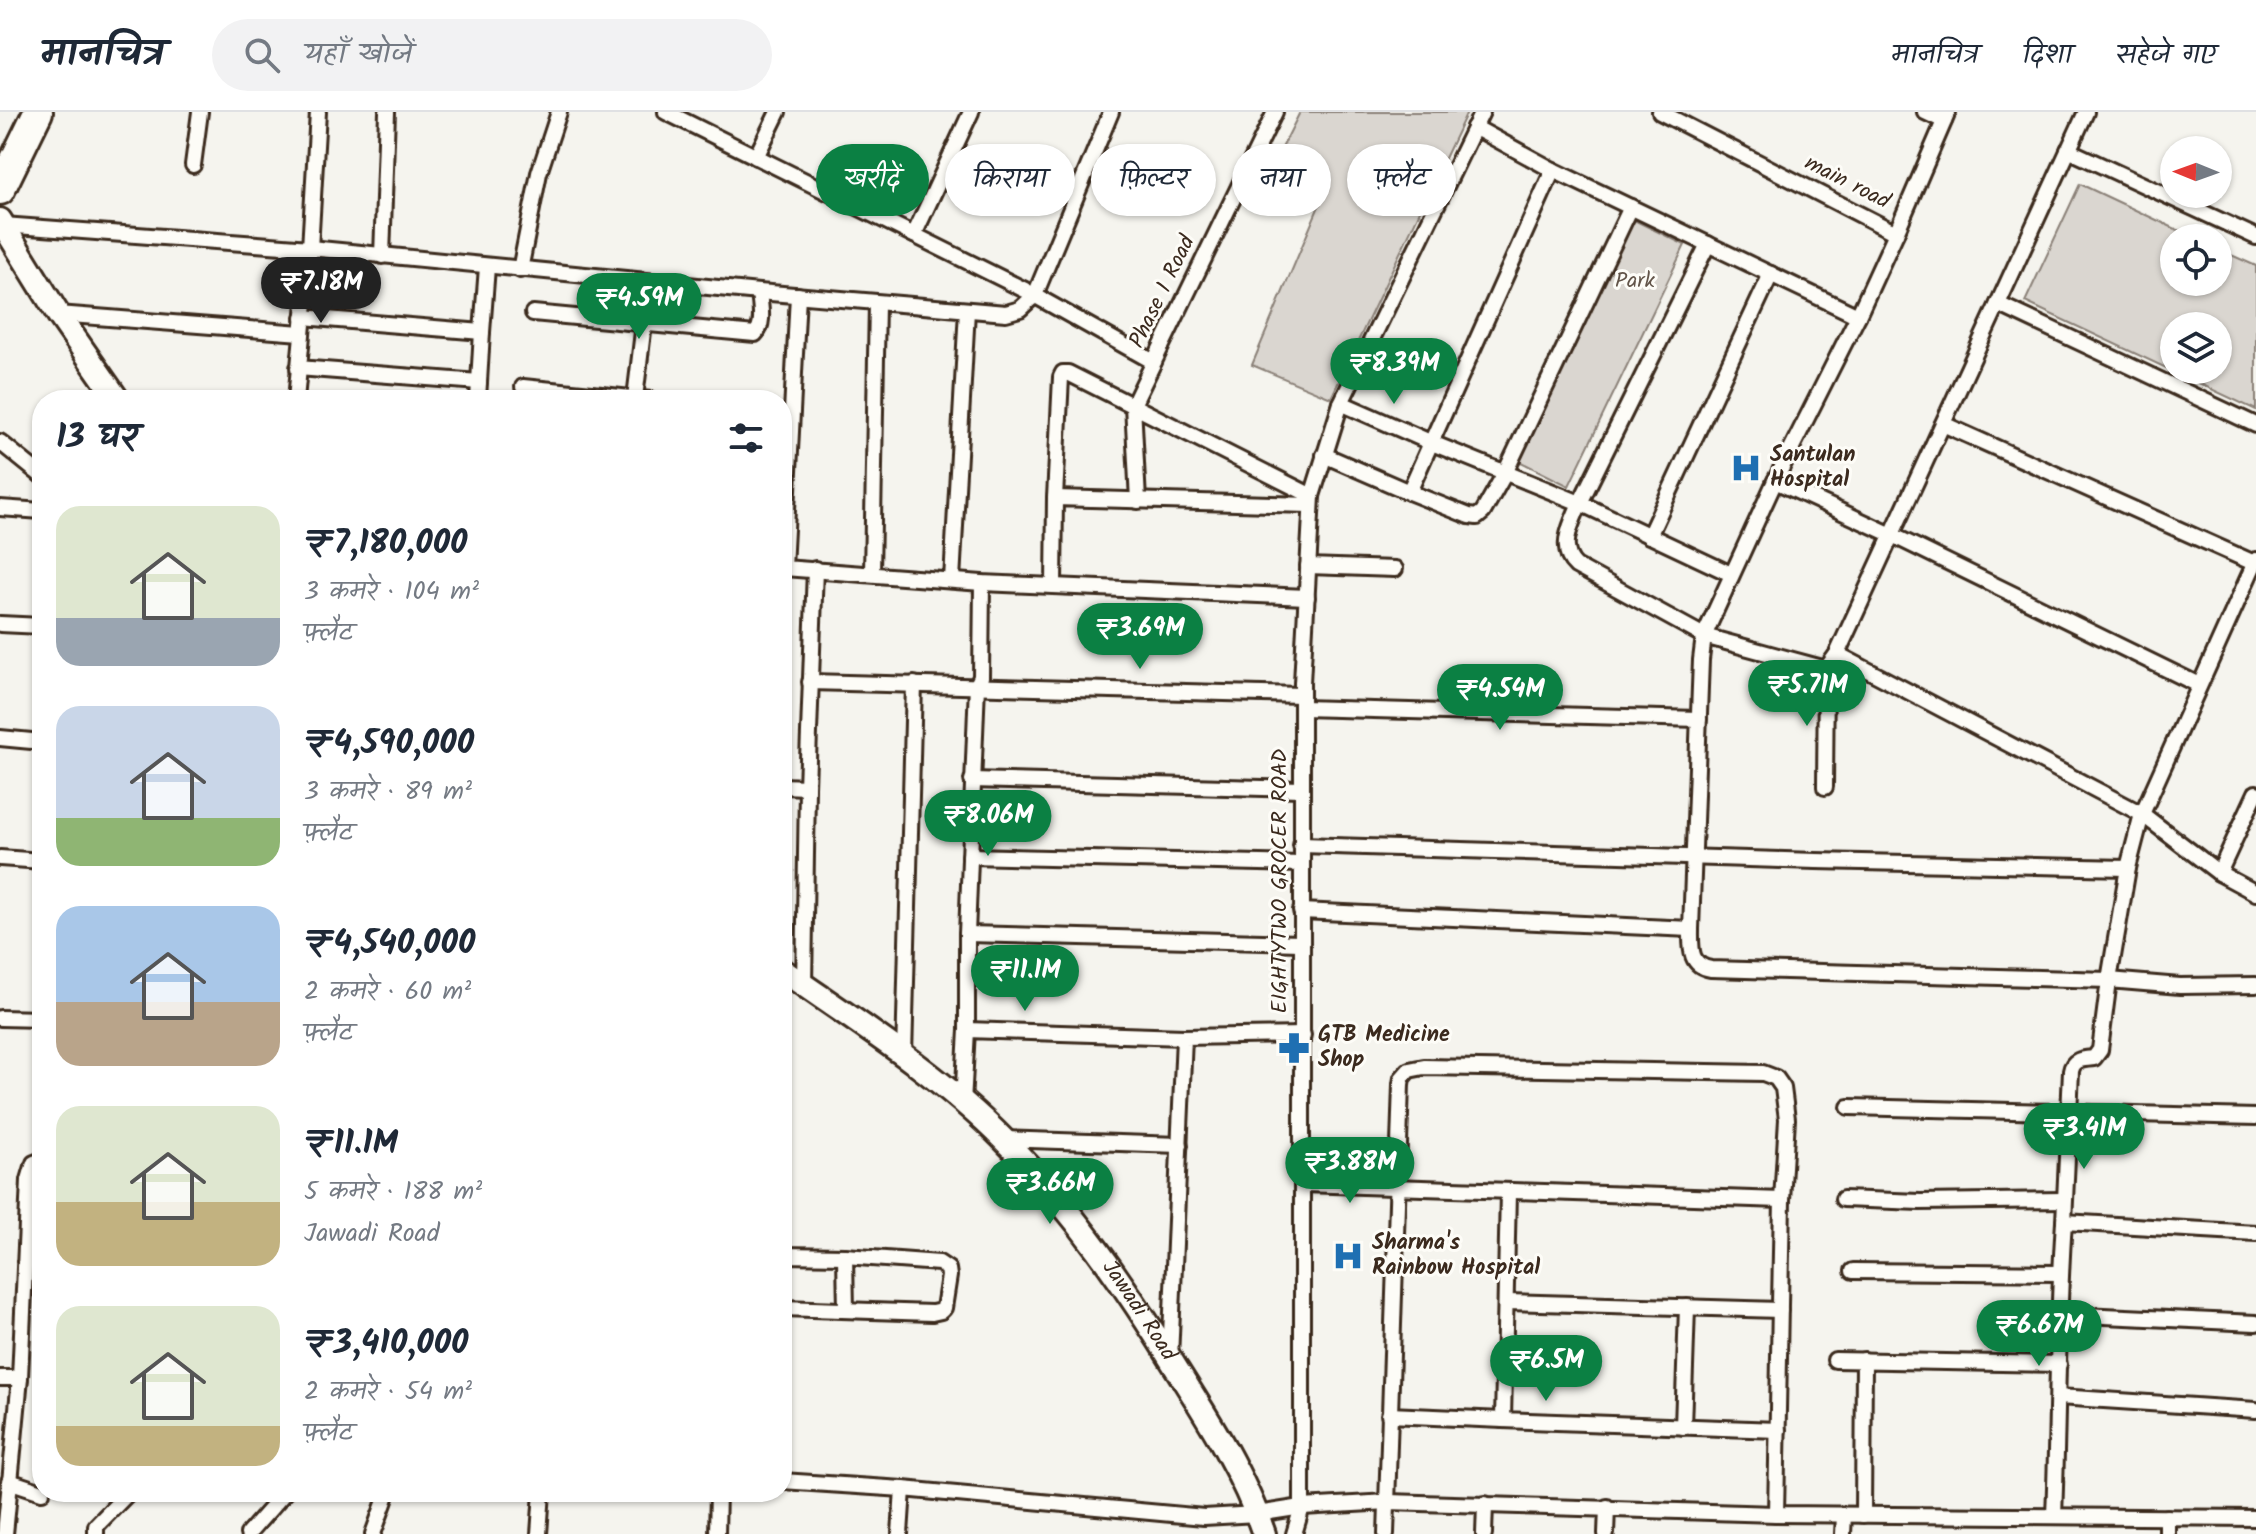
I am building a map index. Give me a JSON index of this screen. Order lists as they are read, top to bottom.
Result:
{
  "streets": {
    "street": [
      "main road",
      "Phase 1 Road",
      "EIGHTYTWO GROCER ROAD",
      "Jawadi Road"
    ]
  },
  "parks": ["Park"],
  "places": {
    "hospital": ["Santulan Hospital", "Sharma's Rainbow Hospital"],
    "pharmacy": ["GTB Medicine Shop"]
  },
  "north": "left",
  "page": {
    "header": "मानचित्र",
    "search": "यहाँ खोजें",
    "nav": ["मानचित्र", "दिशा", "सहेजे गए"],
    "chip": [
      "खरीदें",
      "किराया",
      "फ़िल्टर",
      "नया",
      "फ़्लैट"
    ],
    "price": [
      "₹7.18M",
      "₹4.59M",
      "₹8.39M",
      "₹3.69M",
      "₹5.71M",
      "₹4.54M",
      "₹8.06M",
      "₹11.1M",
      "₹3.41M",
      "₹3.88M",
      "₹3.66M",
      "₹6.67M",
      "₹6.5M"
    ],
    "heading": "13 घर",
    "list": [
      {
        "name": "₹7,180,000",
        "note": "3 कमरे · 104 m² · फ़्लैट"
      },
      {
        "name": "₹4,590,000",
        "note": "3 कमरे · 89 m² · फ़्लैट"
      },
      {
        "name": "₹4,540,000",
        "note": "2 कमरे · 60 m² · फ़्लैट"
      },
      {
        "name": "₹11.1M",
        "note": "5 कमरे · 188 m² · Jawadi Road"
      },
      {
        "name": "₹3,410,000",
        "note": "2 कमरे · 54 m² · फ़्लैट"
      }
    ]
  }
}
